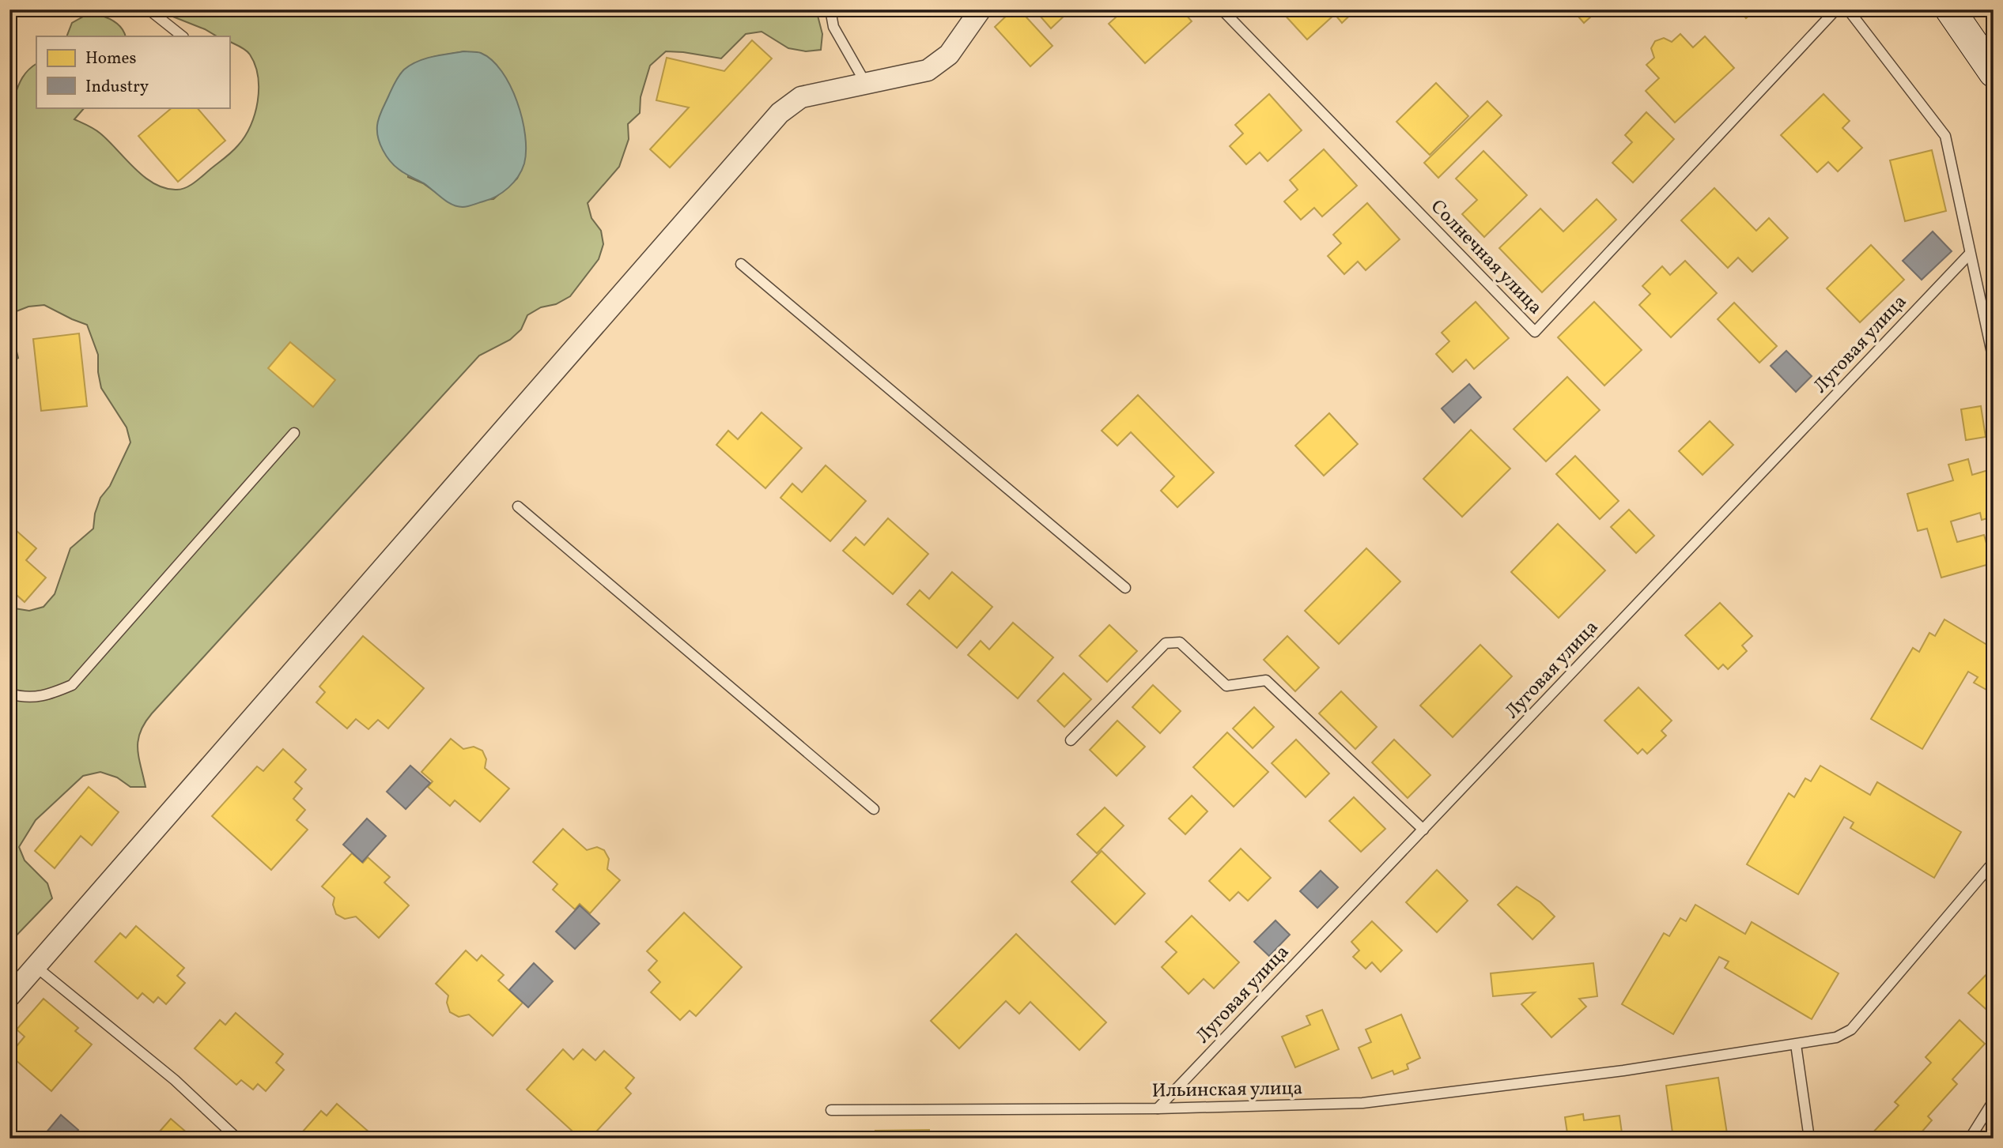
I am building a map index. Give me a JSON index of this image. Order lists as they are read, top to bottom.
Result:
{
  "streets": {
    "lane": ["Солнечная улица", "Луговая улица", "Ильинская улица"]
  },
  "crossings": [
    ["Луговая улица", "Ильинская улица"]
  ],
  "legend": ["Homes", "Industry"]
}
